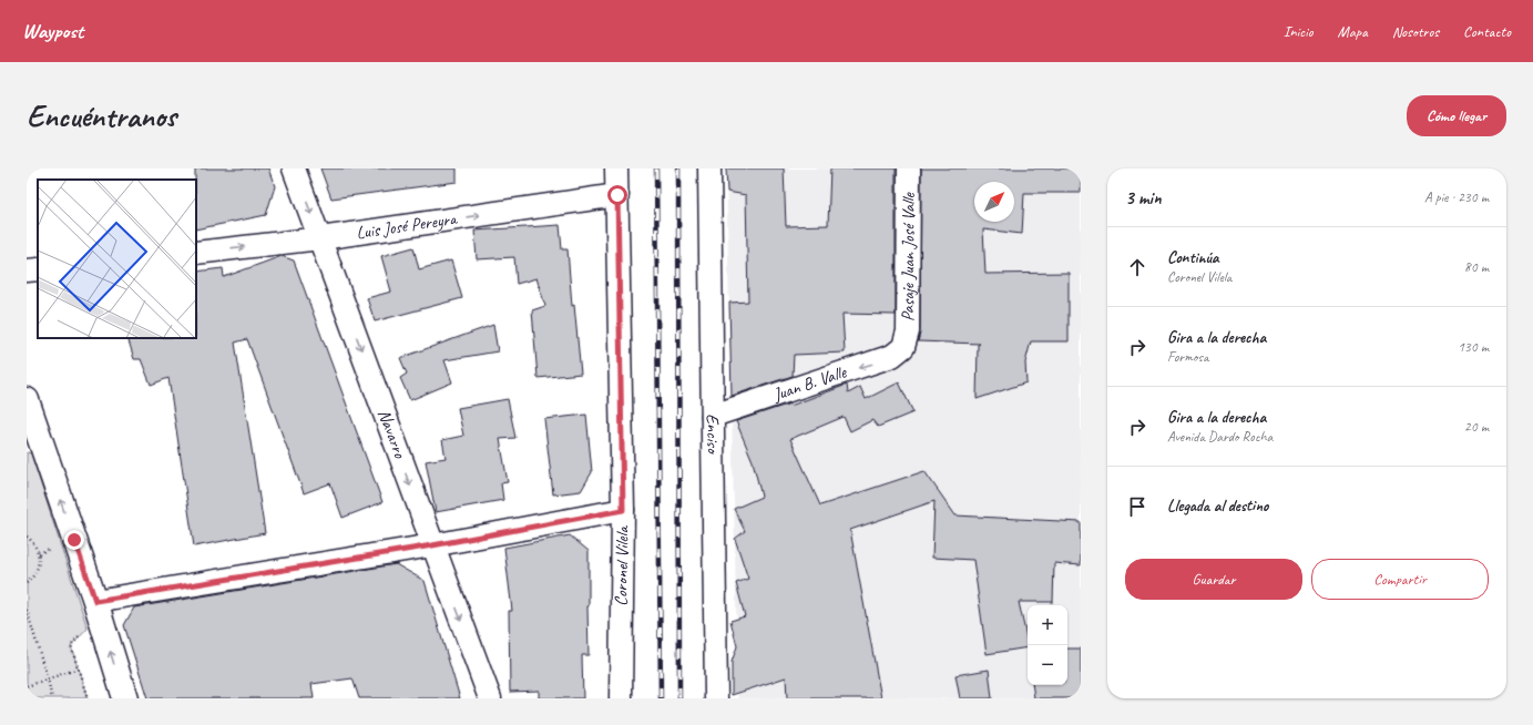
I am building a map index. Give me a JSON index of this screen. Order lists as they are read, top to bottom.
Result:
{
  "streets": {
    "street": [
      "Luis José Pereyra",
      "Pasaje Juan José Valle",
      "Juan B. Valle",
      "Navarro",
      "Enciso",
      "Coronel Vilela"
    ]
  },
  "crossings": [
    ["Luis José Pereyra", "Navarro"],
    ["Luis José Pereyra", "Coronel Vilela"],
    ["Pasaje Juan José Valle", "Juan B. Valle"],
    ["Juan B. Valle", "Enciso"]
  ],
  "one_way": ["Luis José Pereyra", "Juan B. Valle", "Navarro"],
  "north": "top right",
  "page": {
    "header": "Waypost",
    "nav": [
      "Inicio",
      "Mapa",
      "Nosotros",
      "Contacto"
    ],
    "buttons": [
      "Cómo llegar",
      ["Guardar", "Compartir"]
    ],
    "title": "Encuéntranos",
    "heading": ["3 min", "A pie · 230 m"],
    "list": [
      ["Continúa", "Coronel Vilela", "80 m"],
      ["Gira a la derecha", "Formosa", "130 m"],
      ["Gira a la derecha", "Avenida Dardo Rocha", "20 m"],
      "Llegada al destino"
    ],
    "map_buttons": ["+", "−"]
  }
}
